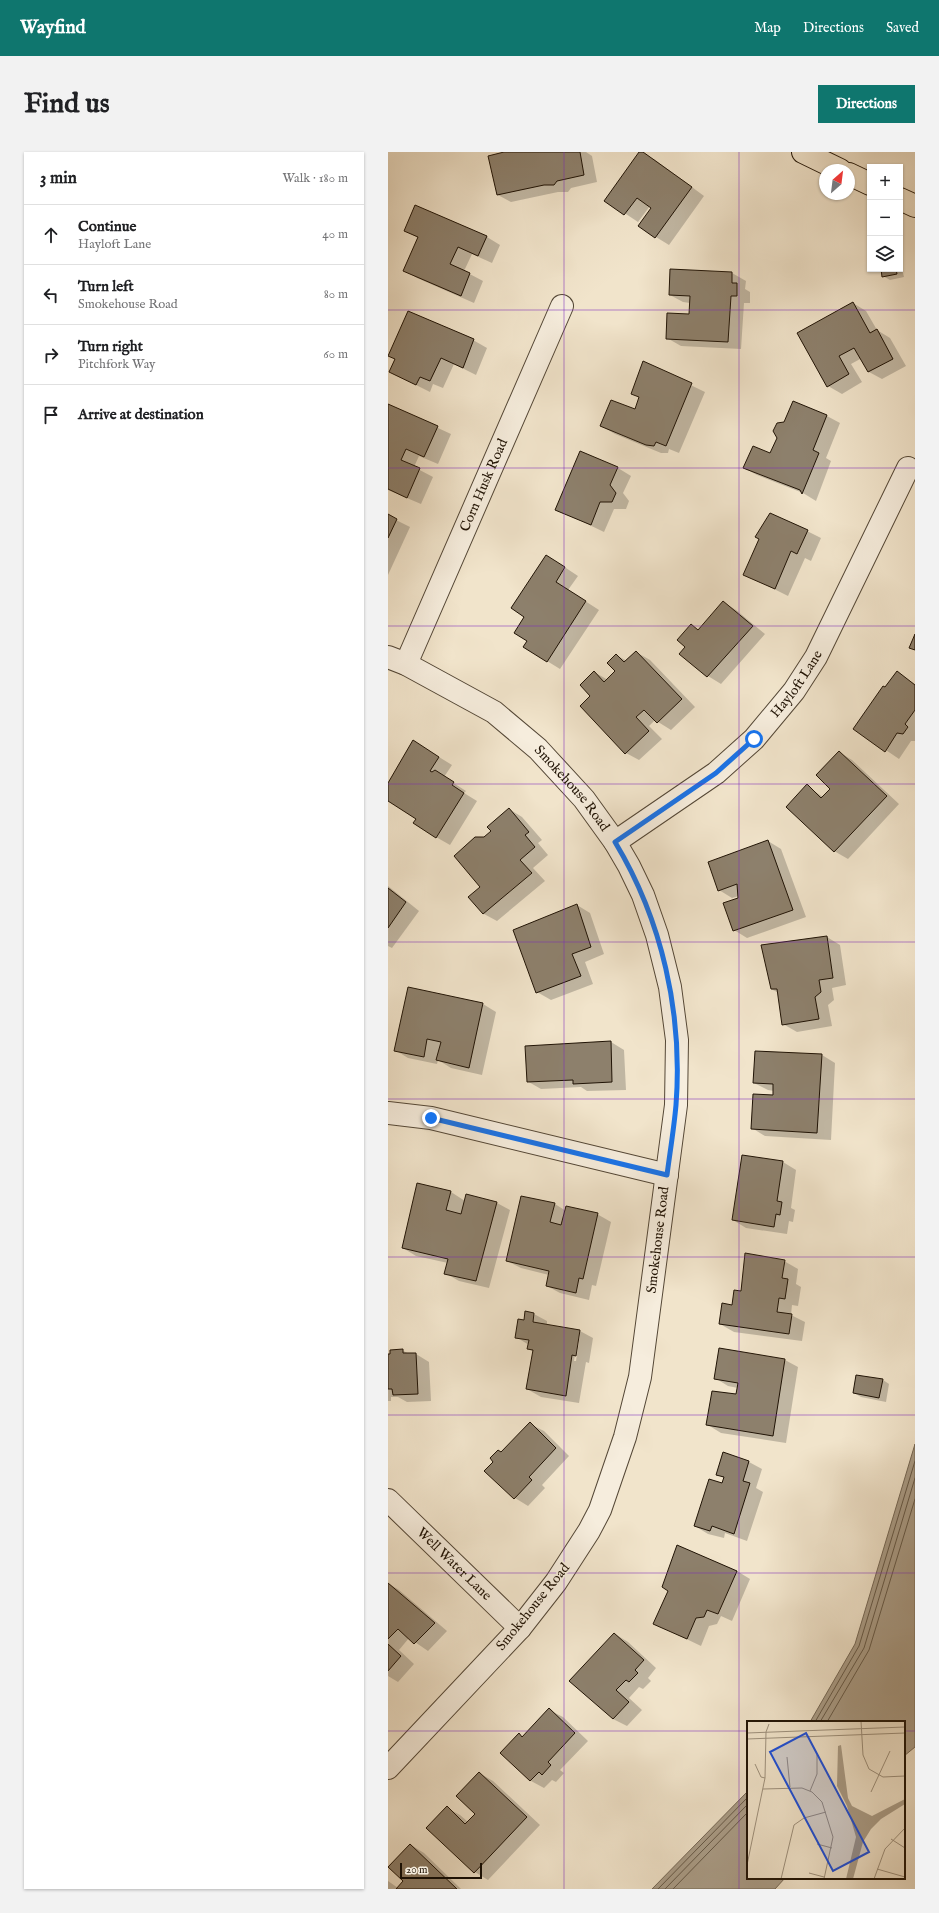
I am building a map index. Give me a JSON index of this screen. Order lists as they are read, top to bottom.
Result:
{
  "streets": {
    "street": [
      "Corn Husk Road",
      "Hayloft Lane",
      "Smokehouse Road",
      "Well Water Lane"
    ]
  },
  "crossings": [
    ["Corn Husk Road", "Smokehouse Road"],
    ["Hayloft Lane", "Smokehouse Road"],
    ["Smokehouse Road", "Well Water Lane"]
  ],
  "scale_bar": "20 m",
  "north": "top right",
  "page": {
    "header": "Wayfind",
    "nav": ["Map", "Directions", "Saved"],
    "buttons": "Directions",
    "title": "Find us",
    "heading": ["3 min", "Walk · 180 m"],
    "map_buttons": ["+", "−"],
    "list": [
      ["Continue", "Hayloft Lane", "40 m"],
      ["Turn left", "Smokehouse Road", "80 m"],
      ["Turn right", "Pitchfork Way", "60 m"],
      "Arrive at destination"
    ],
    "scale": "20 m"
  }
}
